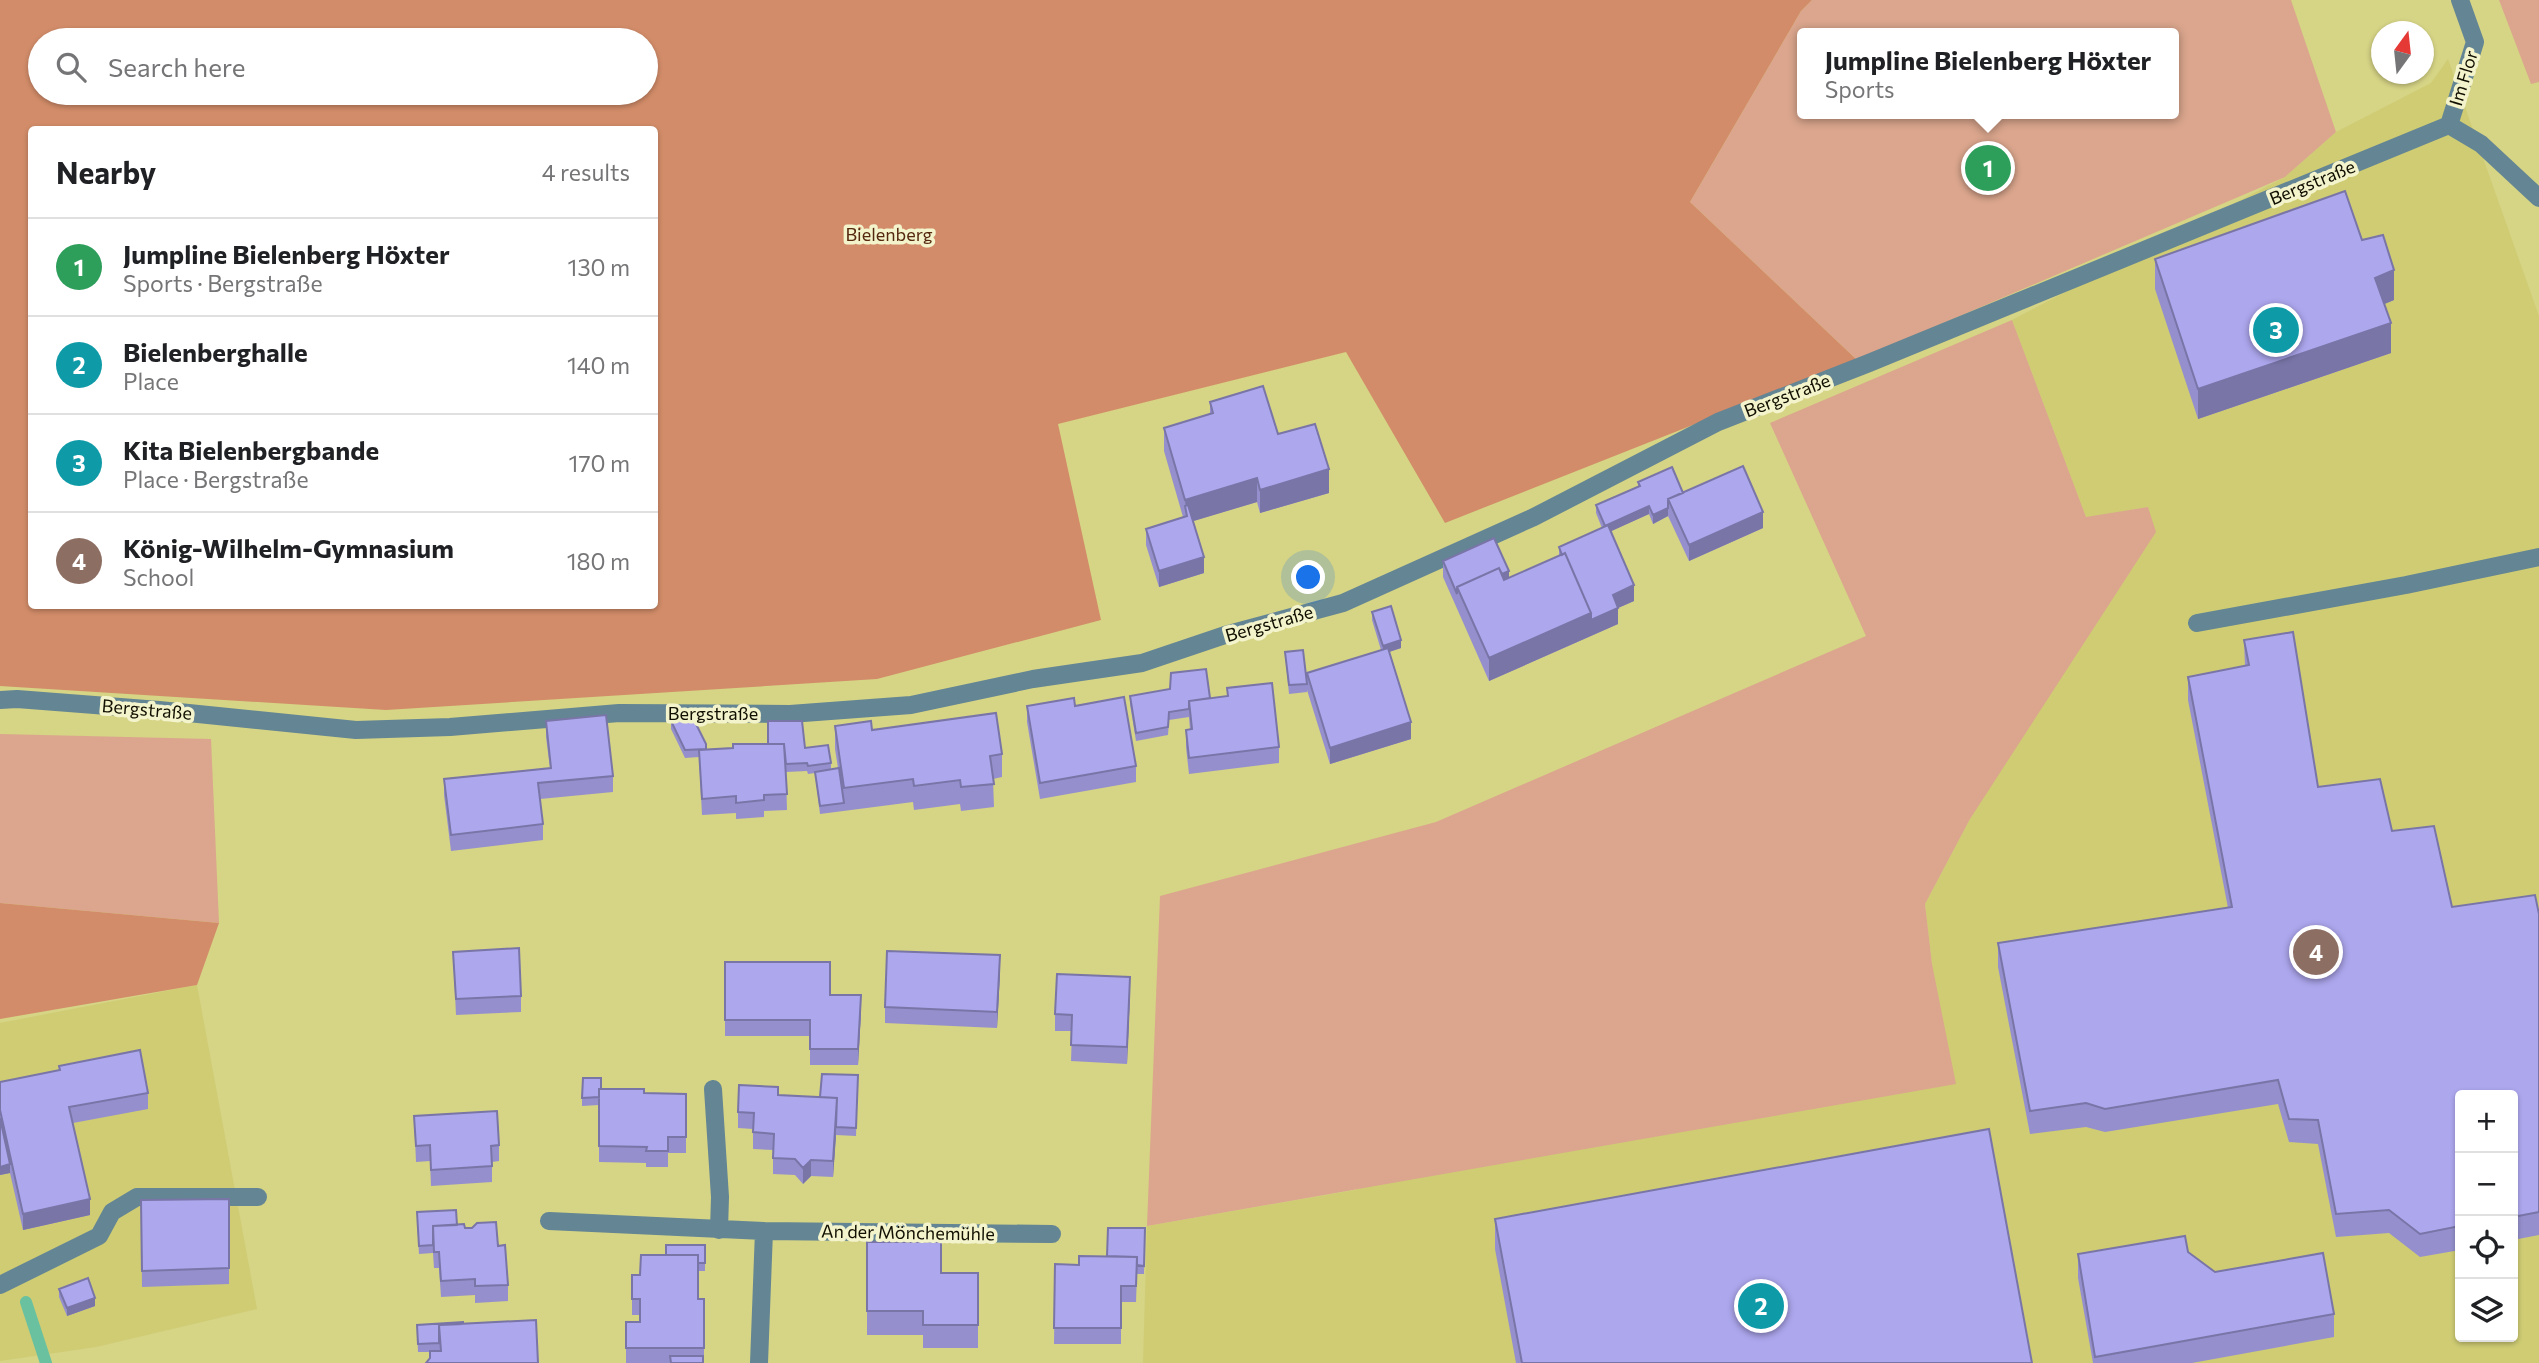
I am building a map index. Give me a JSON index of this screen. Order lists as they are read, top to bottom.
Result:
{
  "streets": {
    "street": ["Im Flor", "Bergstraße", "An der Mönchemühle"]
  },
  "crossings": [
    ["Im Flor", "Bergstraße"]
  ],
  "parks": ["Bielenberg"],
  "north": "top",
  "page": {
    "popup": ["Jumpline Bielenberg Höxter", "Sports"],
    "search": "Search here",
    "heading": ["Nearby", "4 results"],
    "pins": [
      "1",
      "3",
      "4",
      "2"
    ],
    "list": [
      {
        "mark": "1",
        "name": "Jumpline Bielenberg Höxter",
        "note": "Sports · Bergstraße",
        "value": "130 m"
      },
      {
        "mark": "2",
        "name": "Bielenberghalle",
        "note": "Place",
        "value": "140 m"
      },
      {
        "mark": "3",
        "name": "Kita Bielenbergbande",
        "note": "Place · Bergstraße",
        "value": "170 m"
      },
      {
        "mark": "4",
        "name": "König-Wilhelm-Gymnasium",
        "note": "School",
        "value": "180 m"
      }
    ],
    "map_buttons": ["+", "−"]
  }
}
